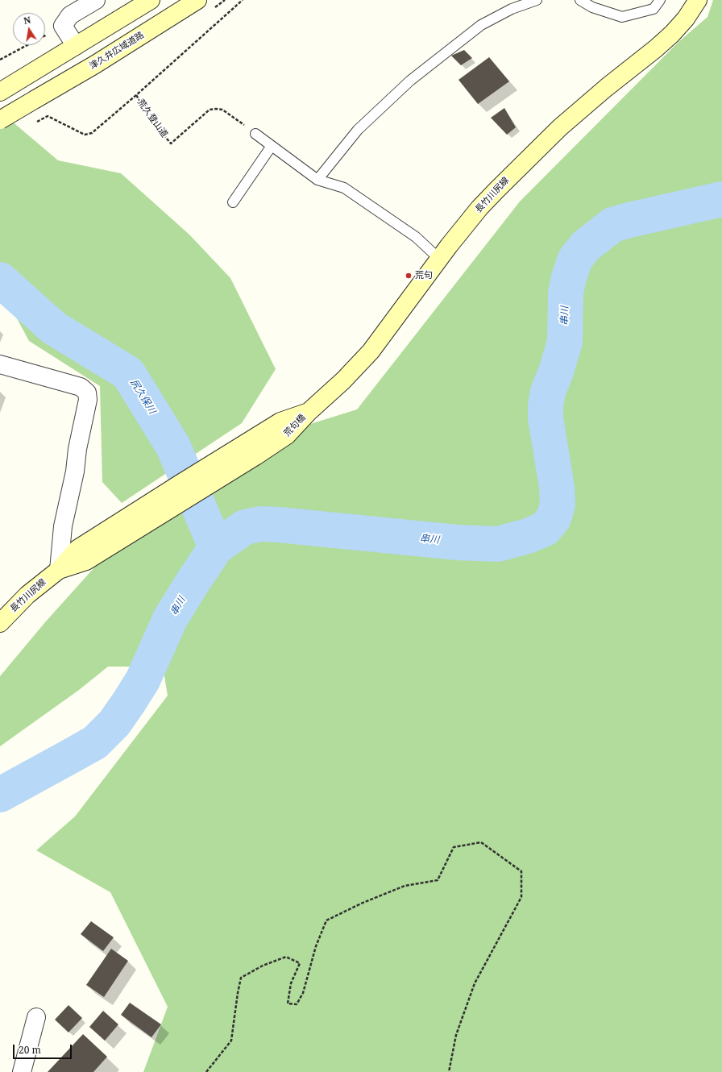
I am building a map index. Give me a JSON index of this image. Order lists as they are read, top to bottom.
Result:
{
  "streets": {
    "main road": ["津久井広域道路", "長竹川尻線", "荒句橋"],
    "path": ["荒久登山道"]
  },
  "crossings": [
    ["長竹川尻線", "荒句橋"]
  ],
  "water": ["串川", "尻久保川"],
  "places": ["荒句"],
  "scale_bar": "20 m",
  "north": "top"
}
